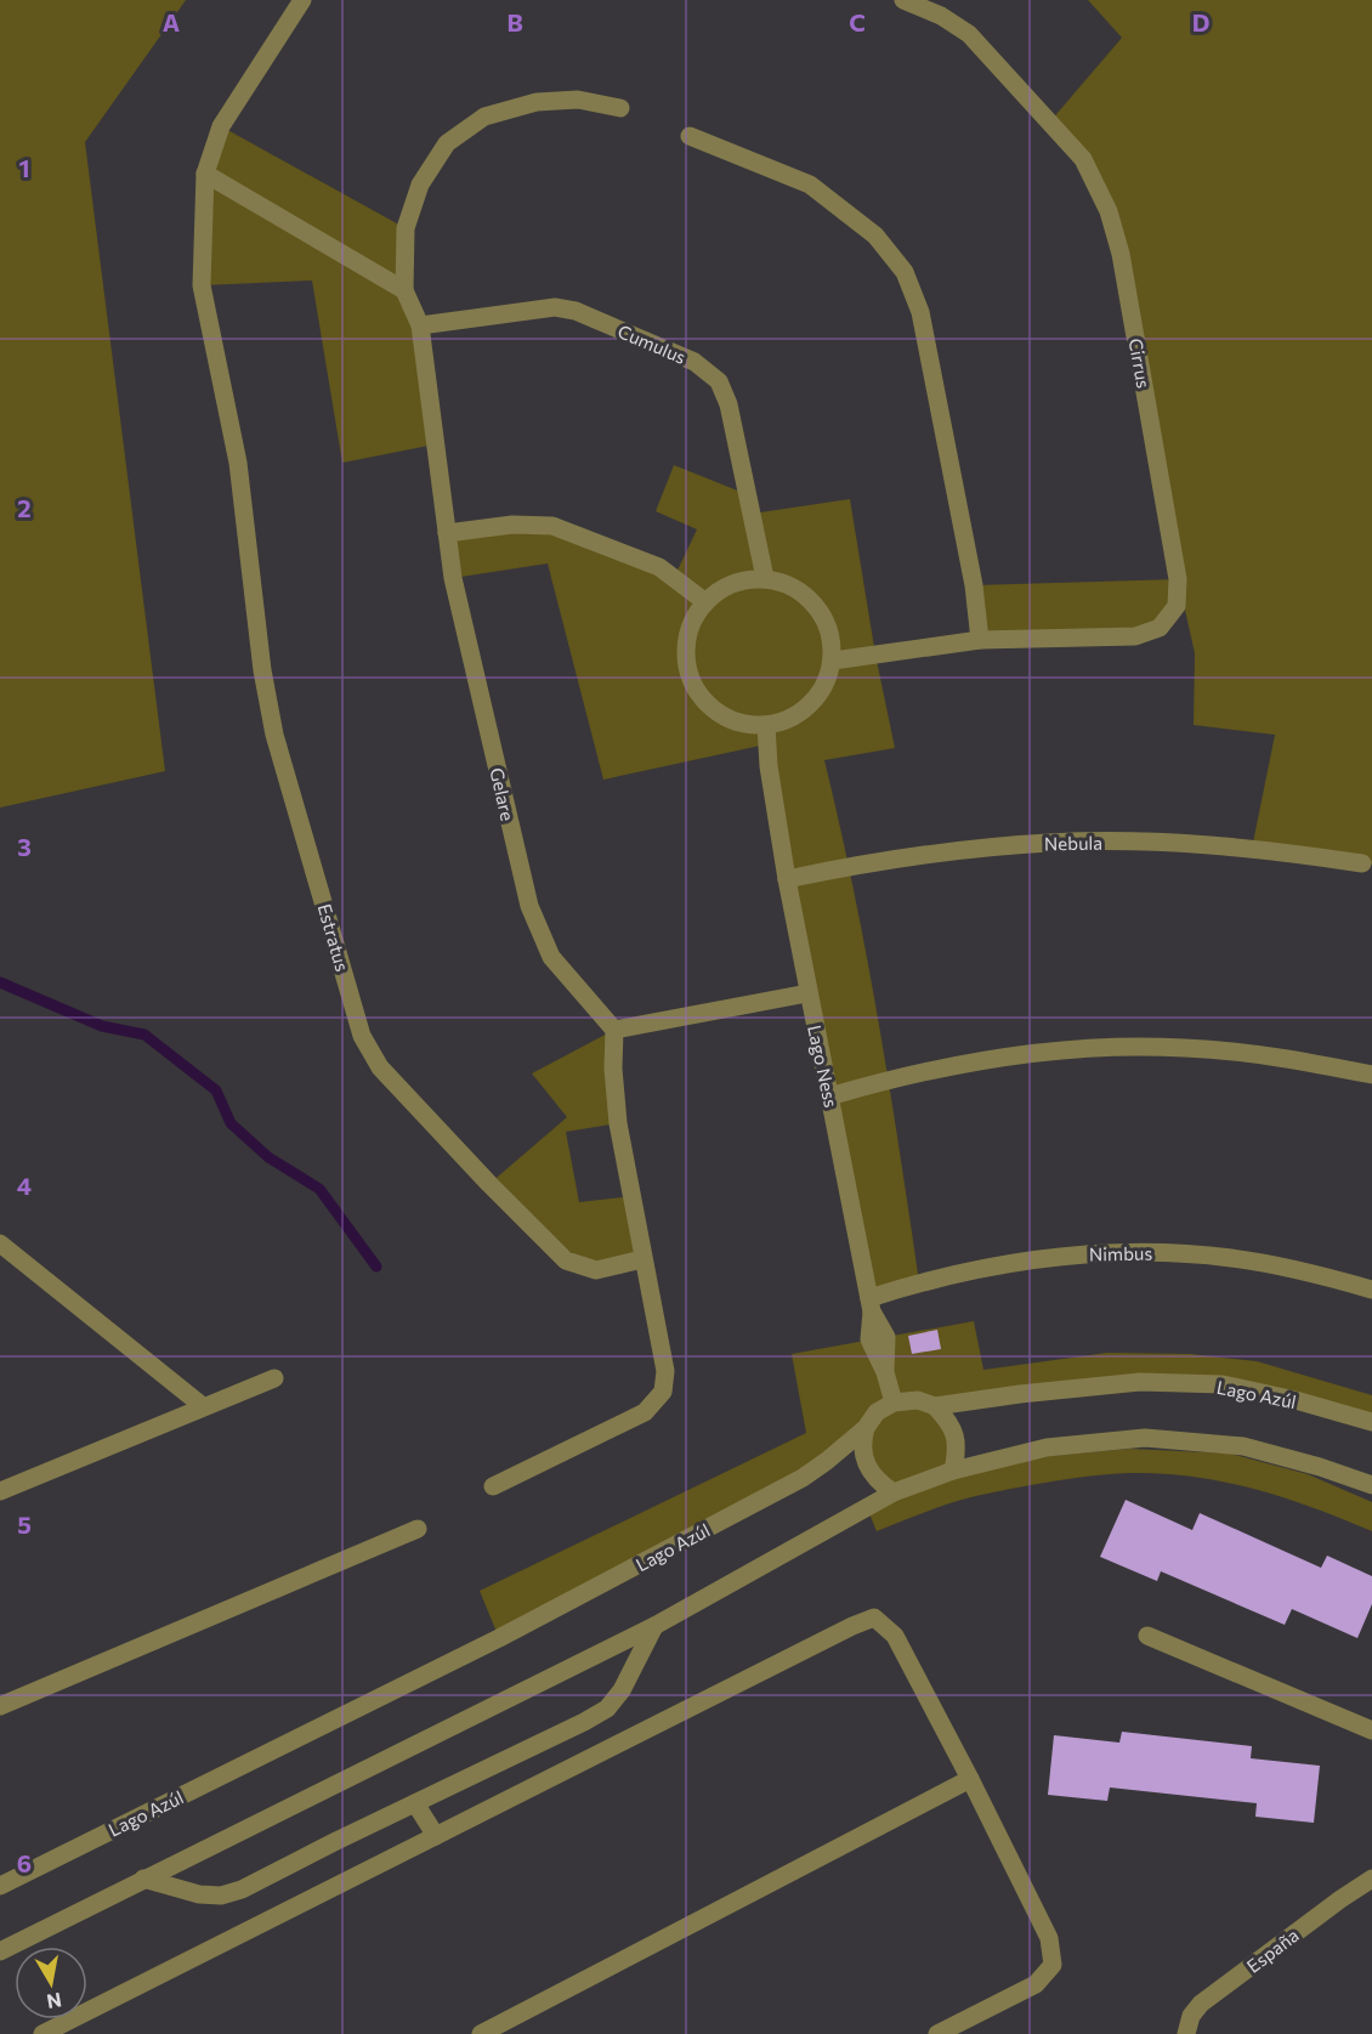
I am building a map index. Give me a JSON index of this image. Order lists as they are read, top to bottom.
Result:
{
  "streets": {
    "street": [
      "Cumulus",
      "Cirrus",
      "Gelare",
      "Nebula",
      "Estratus",
      "Lago Ness",
      "Nimbus",
      "Lago Azúl",
      "España"
    ]
  },
  "crossings": [
    ["Cumulus", "Cirrus"],
    ["Cumulus", "Gelare"],
    ["Cumulus", "Lago Ness"],
    ["Cirrus", "Lago Ness"],
    ["Nebula", "Lago Ness"],
    ["Lago Ness", "Nimbus"],
    ["Lago Ness", "Lago Azúl"]
  ],
  "north": "bottom",
  "grid": {
    "columns": [
      "A",
      "B",
      "C",
      "D"
    ],
    "rows": [
      "1",
      "2",
      "3",
      "4",
      "5",
      "6"
    ]
  }
}
